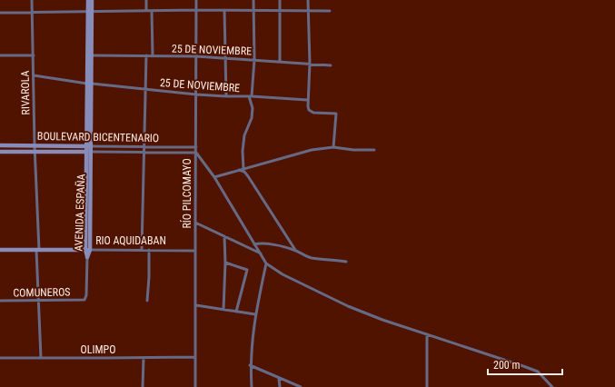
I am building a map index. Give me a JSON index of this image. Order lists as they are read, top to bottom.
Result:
{
  "streets": {
    "street": [
      "25 DE NOVIEMBRE",
      "RIVAROLA",
      "BOULEVARD BICENTENARIO",
      "RÍO PILCOMAYO",
      "AVENIDA ESPAÑA",
      "RIO AQUIDABAN",
      "COMUNEROS",
      "OLIMPO"
    ]
  },
  "crossings": [
    ["25 DE NOVIEMBRE", "RIVAROLA"],
    ["25 DE NOVIEMBRE", "RÍO PILCOMAYO"],
    ["25 DE NOVIEMBRE", "AVENIDA ESPAÑA"],
    ["RIVAROLA", "BOULEVARD BICENTENARIO"],
    ["RIVAROLA", "RIO AQUIDABAN"],
    ["RIVAROLA", "COMUNEROS"],
    ["RIVAROLA", "OLIMPO"],
    ["BOULEVARD BICENTENARIO", "RÍO PILCOMAYO"],
    ["BOULEVARD BICENTENARIO", "AVENIDA ESPAÑA"],
    ["RÍO PILCOMAYO", "RIO AQUIDABAN"],
    ["RÍO PILCOMAYO", "OLIMPO"],
    ["AVENIDA ESPAÑA", "RIO AQUIDABAN"],
    ["AVENIDA ESPAÑA", "COMUNEROS"]
  ],
  "scale_bar": "200 m"
}
